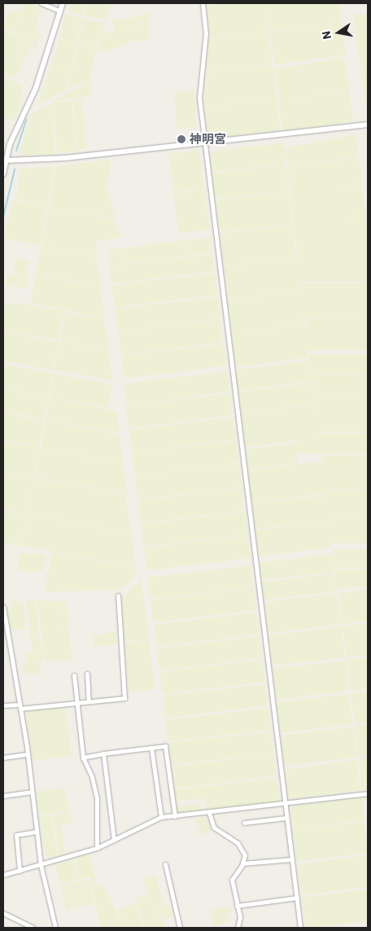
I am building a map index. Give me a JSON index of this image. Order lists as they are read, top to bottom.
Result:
{
  "places": ["神明宮"],
  "north": "left"
}
